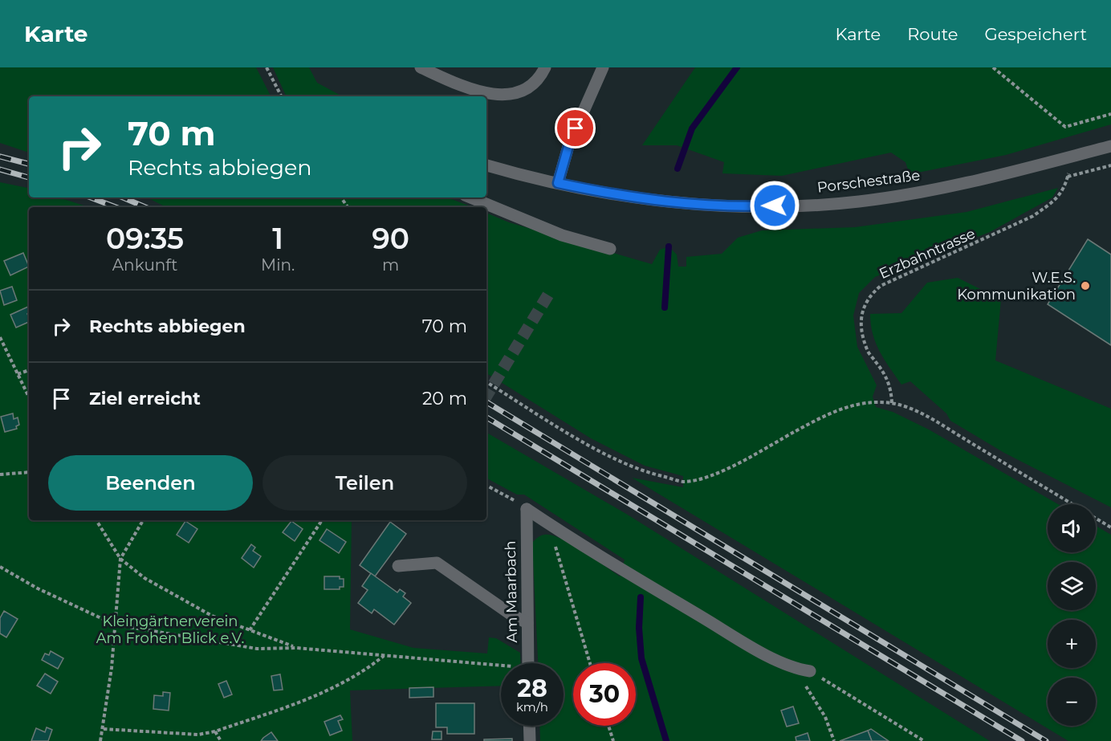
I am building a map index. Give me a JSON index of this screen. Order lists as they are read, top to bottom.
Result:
{
  "streets": {
    "street": ["Porschestraße", "Am Maarbach"],
    "path": ["Erzbahntrasse"]
  },
  "crossings": [
    ["Porschestraße", "Erzbahntrasse"]
  ],
  "parks": ["Kleingärtnerverein Am Frohen Blick e.V."],
  "places": ["W.E.S. Kommunikation"],
  "page": {
    "header": "Karte",
    "nav": ["Karte", "Route", "Gespeichert"],
    "turn": ["70 m", "Rechts abbiegen"],
    "eta": [
      "09:35",
      "Ankunft",
      "1",
      "Min.",
      "90",
      "m"
    ],
    "list": [
      {
        "name": "Rechts abbiegen",
        "value": "70 m"
      },
      {
        "name": "Ziel erreicht",
        "value": "20 m"
      }
    ],
    "buttons": ["Beenden", "Teilen"],
    "map_buttons": ["+", "−"],
    "speed": "28 km/h",
    "limit": "30"
  }
}
